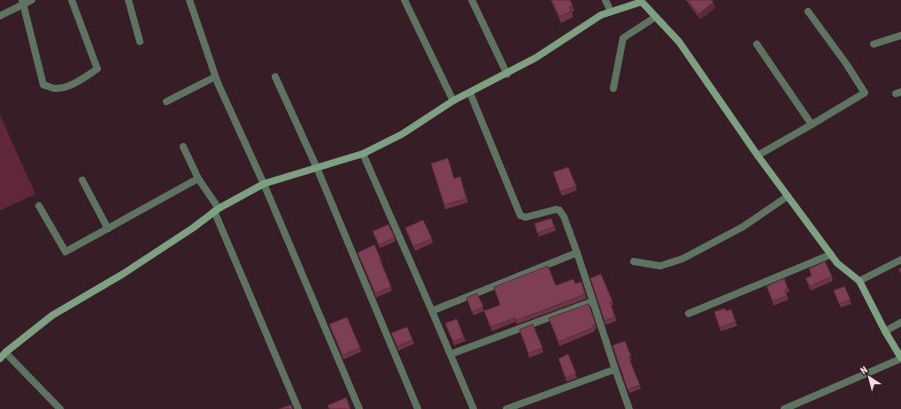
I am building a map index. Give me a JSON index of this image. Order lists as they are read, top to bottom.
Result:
{
  "north": "top left"
}
